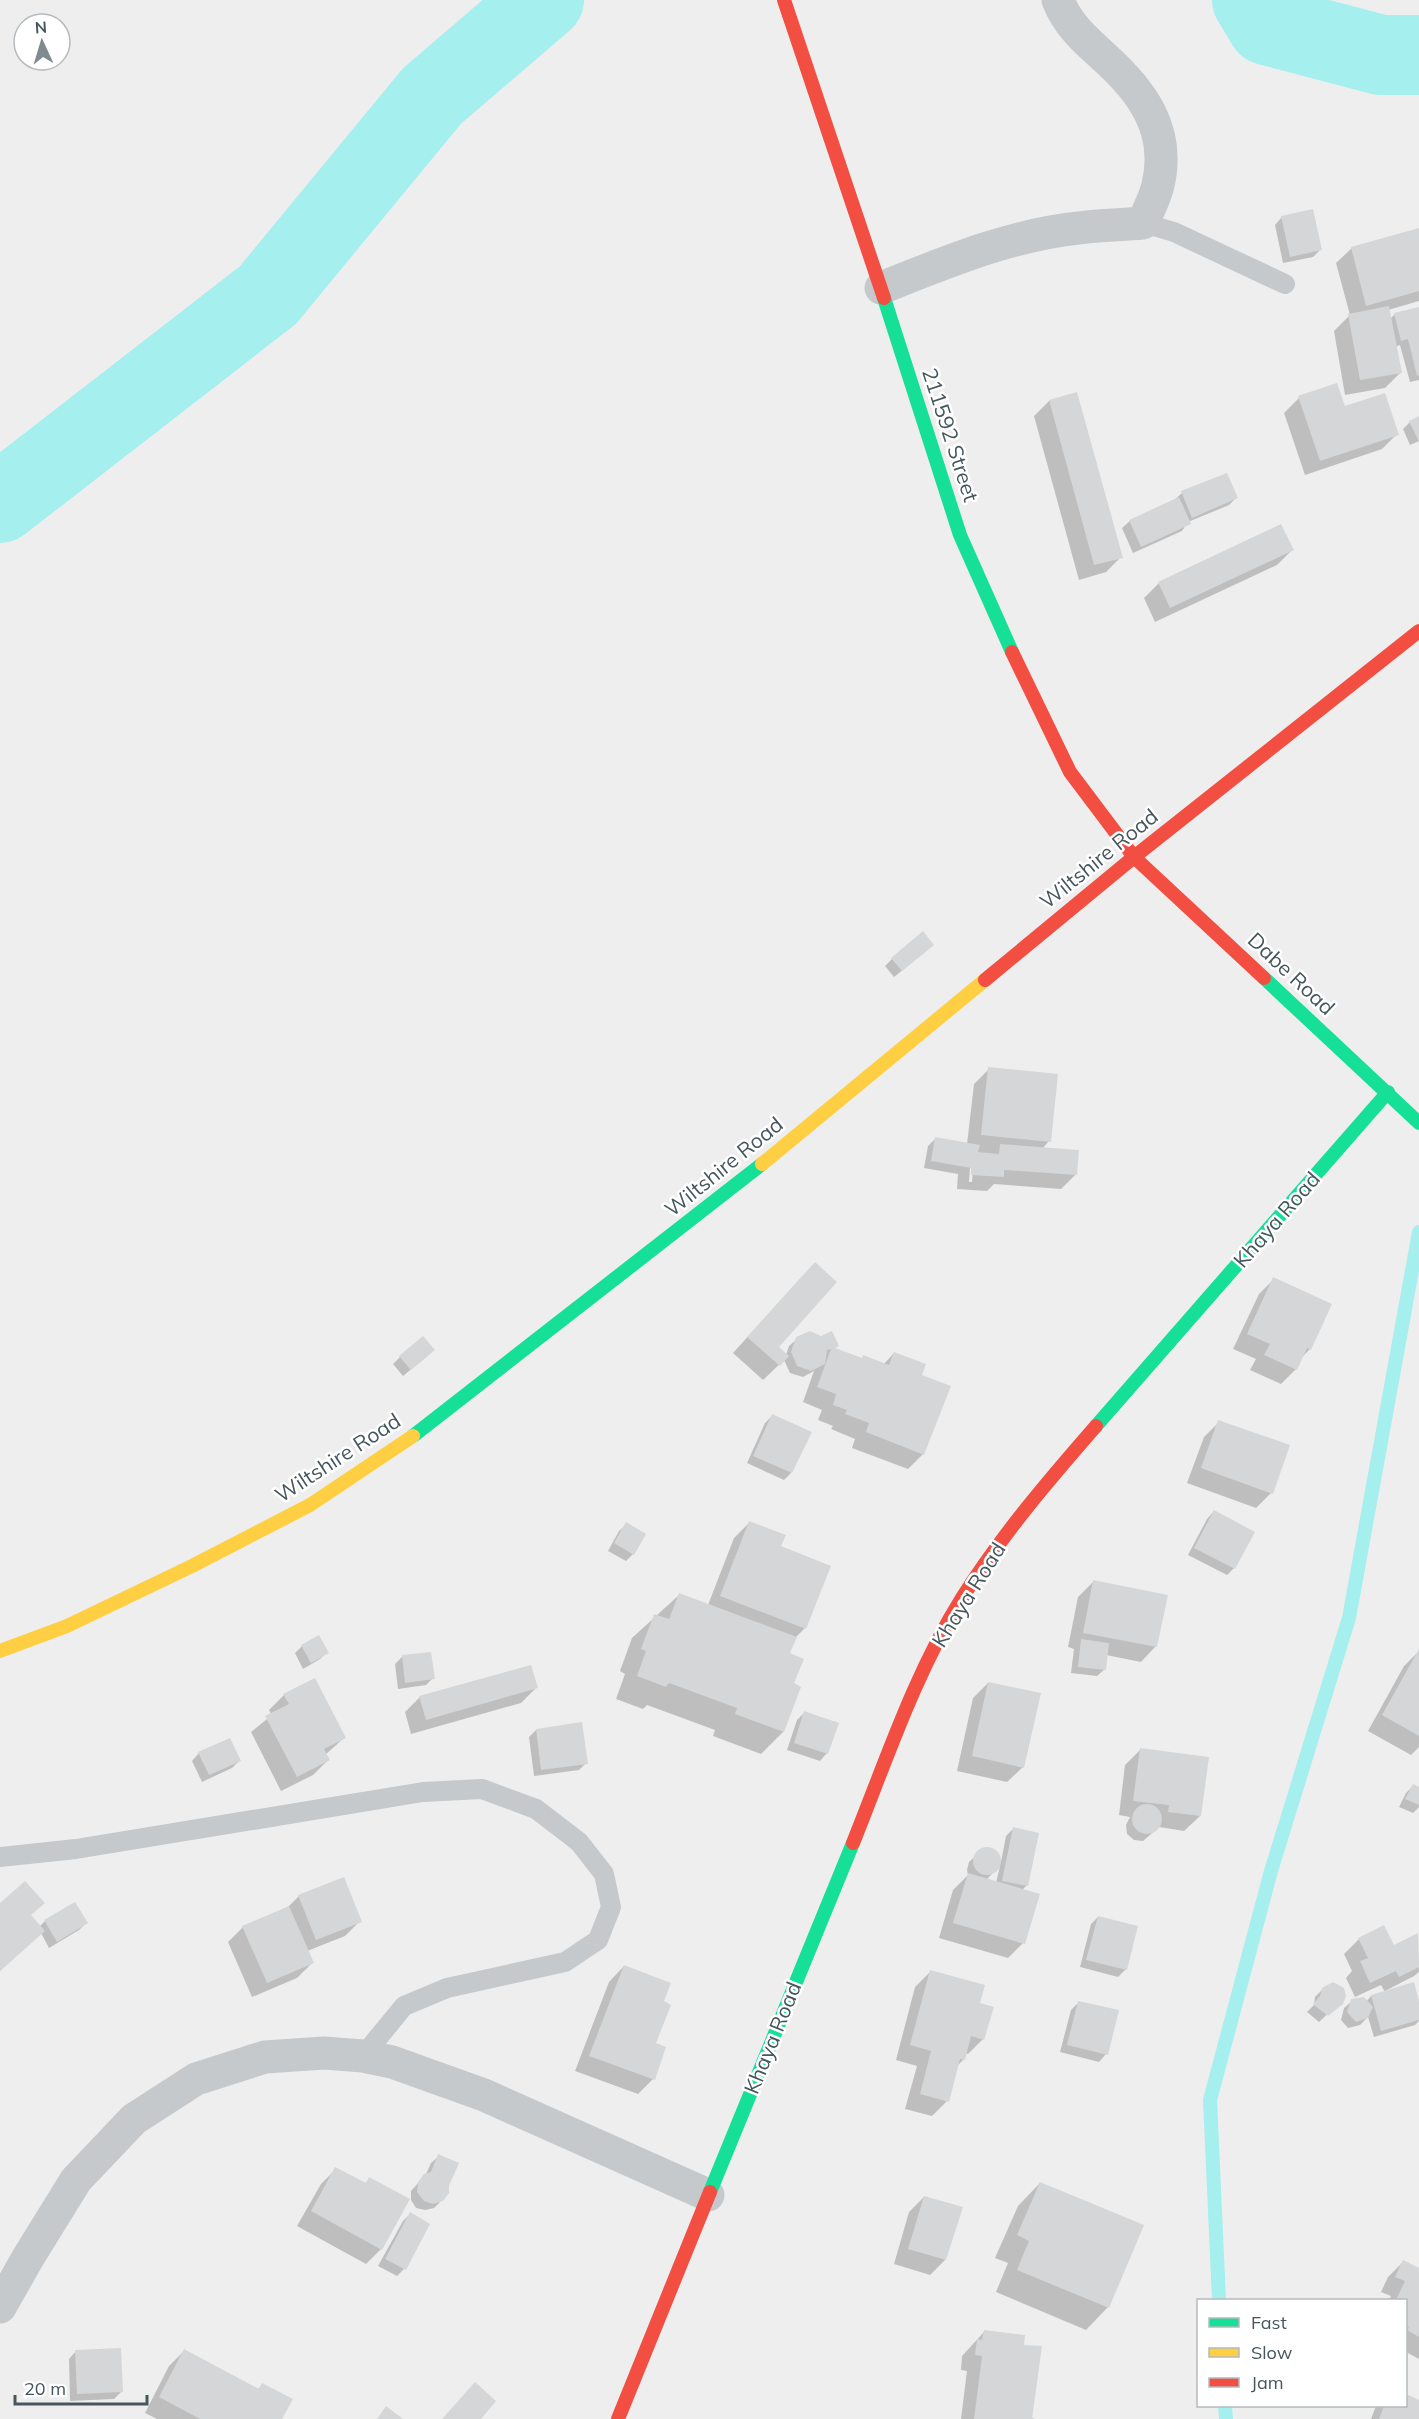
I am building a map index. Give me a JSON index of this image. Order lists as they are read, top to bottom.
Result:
{
  "streets": {
    "street": [
      "211592 Street",
      "Wiltshire Road",
      "Dabe Road",
      "Khaya Road"
    ]
  },
  "crossings": [
    ["211592 Street", "Wiltshire Road"],
    ["211592 Street", "Dabe Road"],
    ["Wiltshire Road", "Dabe Road"],
    ["Dabe Road", "Khaya Road"]
  ],
  "legend": ["Fast", "Slow", "Jam"],
  "scale_bar": "20 m",
  "north": "top"
}
